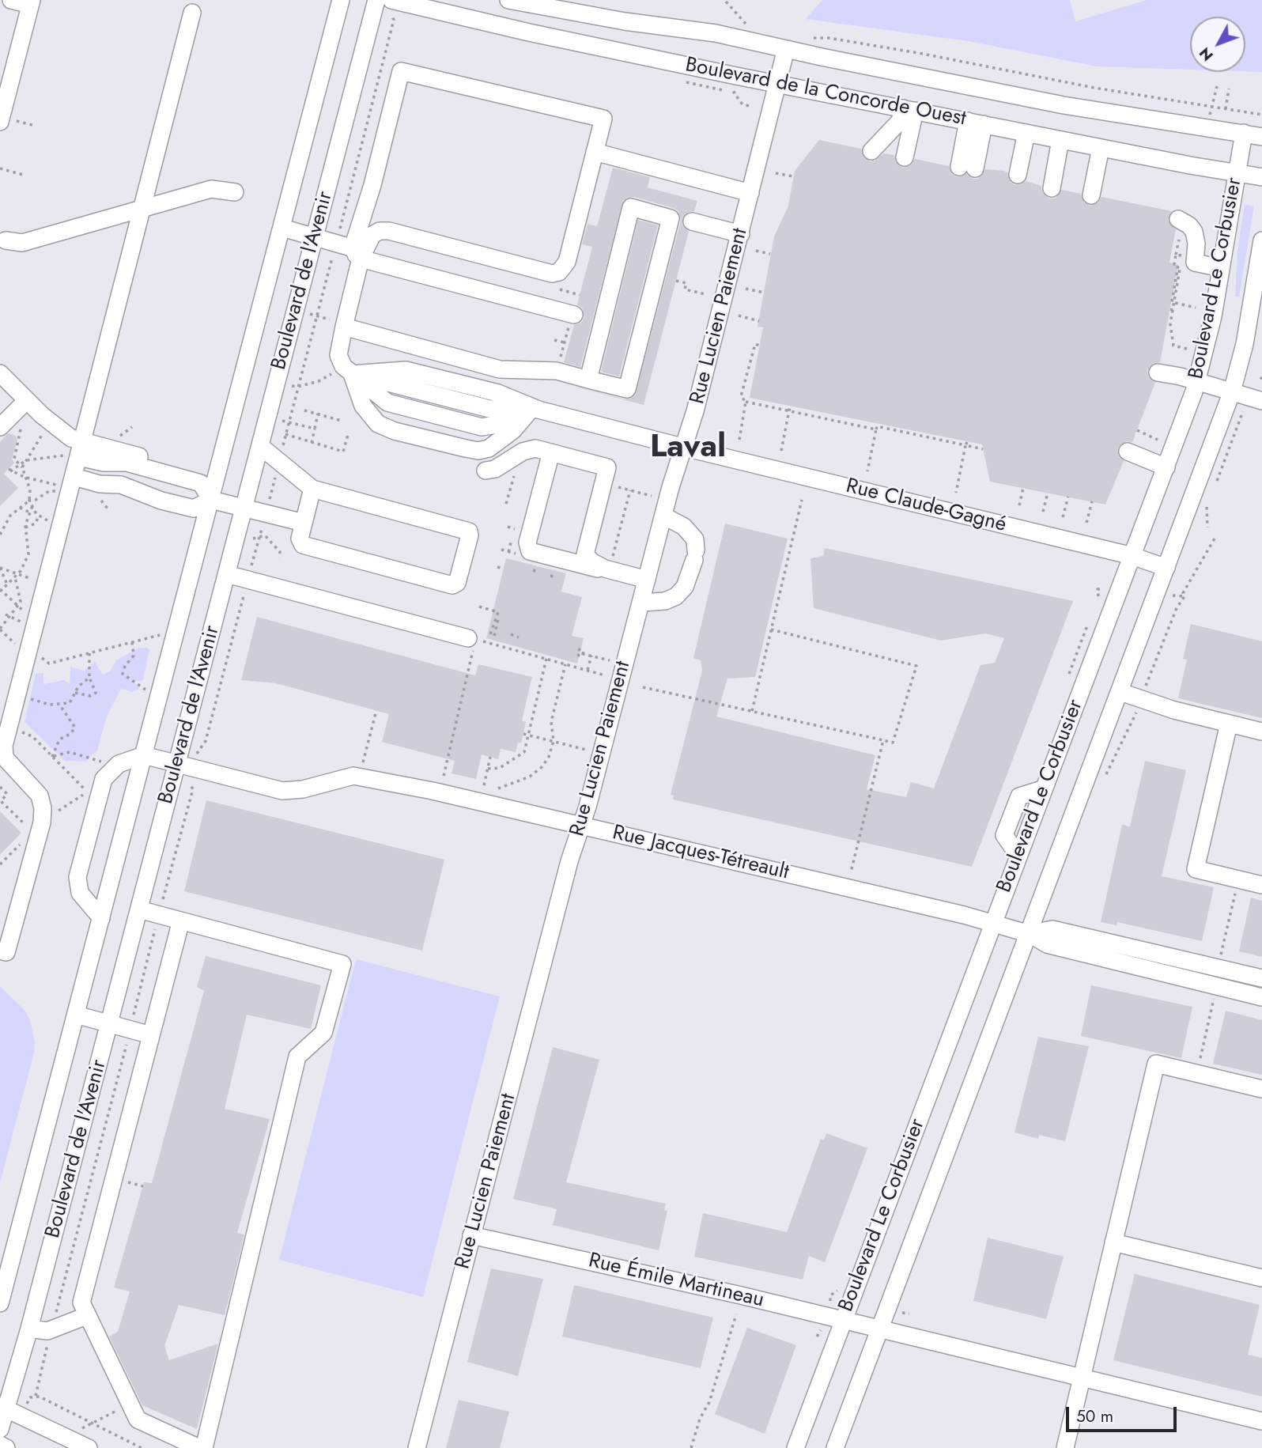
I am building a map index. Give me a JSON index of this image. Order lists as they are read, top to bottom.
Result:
{
  "streets": {
    "street": [
      "Boulevard de la Concorde Ouest",
      "Boulevard Le Corbusier",
      "Boulevard de l'Avenir",
      "Rue Lucien Paiement",
      "Rue Claude-Gagné",
      "Rue Jacques-Tétreault",
      "Rue Émile Martineau"
    ]
  },
  "crossings": [
    ["Boulevard de la Concorde Ouest", "Boulevard Le Corbusier"],
    ["Boulevard de la Concorde Ouest", "Rue Lucien Paiement"],
    ["Boulevard Le Corbusier", "Rue Claude-Gagné"],
    ["Boulevard Le Corbusier", "Rue Jacques-Tétreault"],
    ["Boulevard Le Corbusier", "Rue Émile Martineau"],
    ["Boulevard de l'Avenir", "Rue Jacques-Tétreault"],
    ["Rue Lucien Paiement", "Rue Claude-Gagné"],
    ["Rue Lucien Paiement", "Rue Jacques-Tétreault"],
    ["Rue Lucien Paiement", "Rue Émile Martineau"]
  ],
  "districts": ["Laval"],
  "scale_bar": "50 m",
  "north": "bottom left"
}
